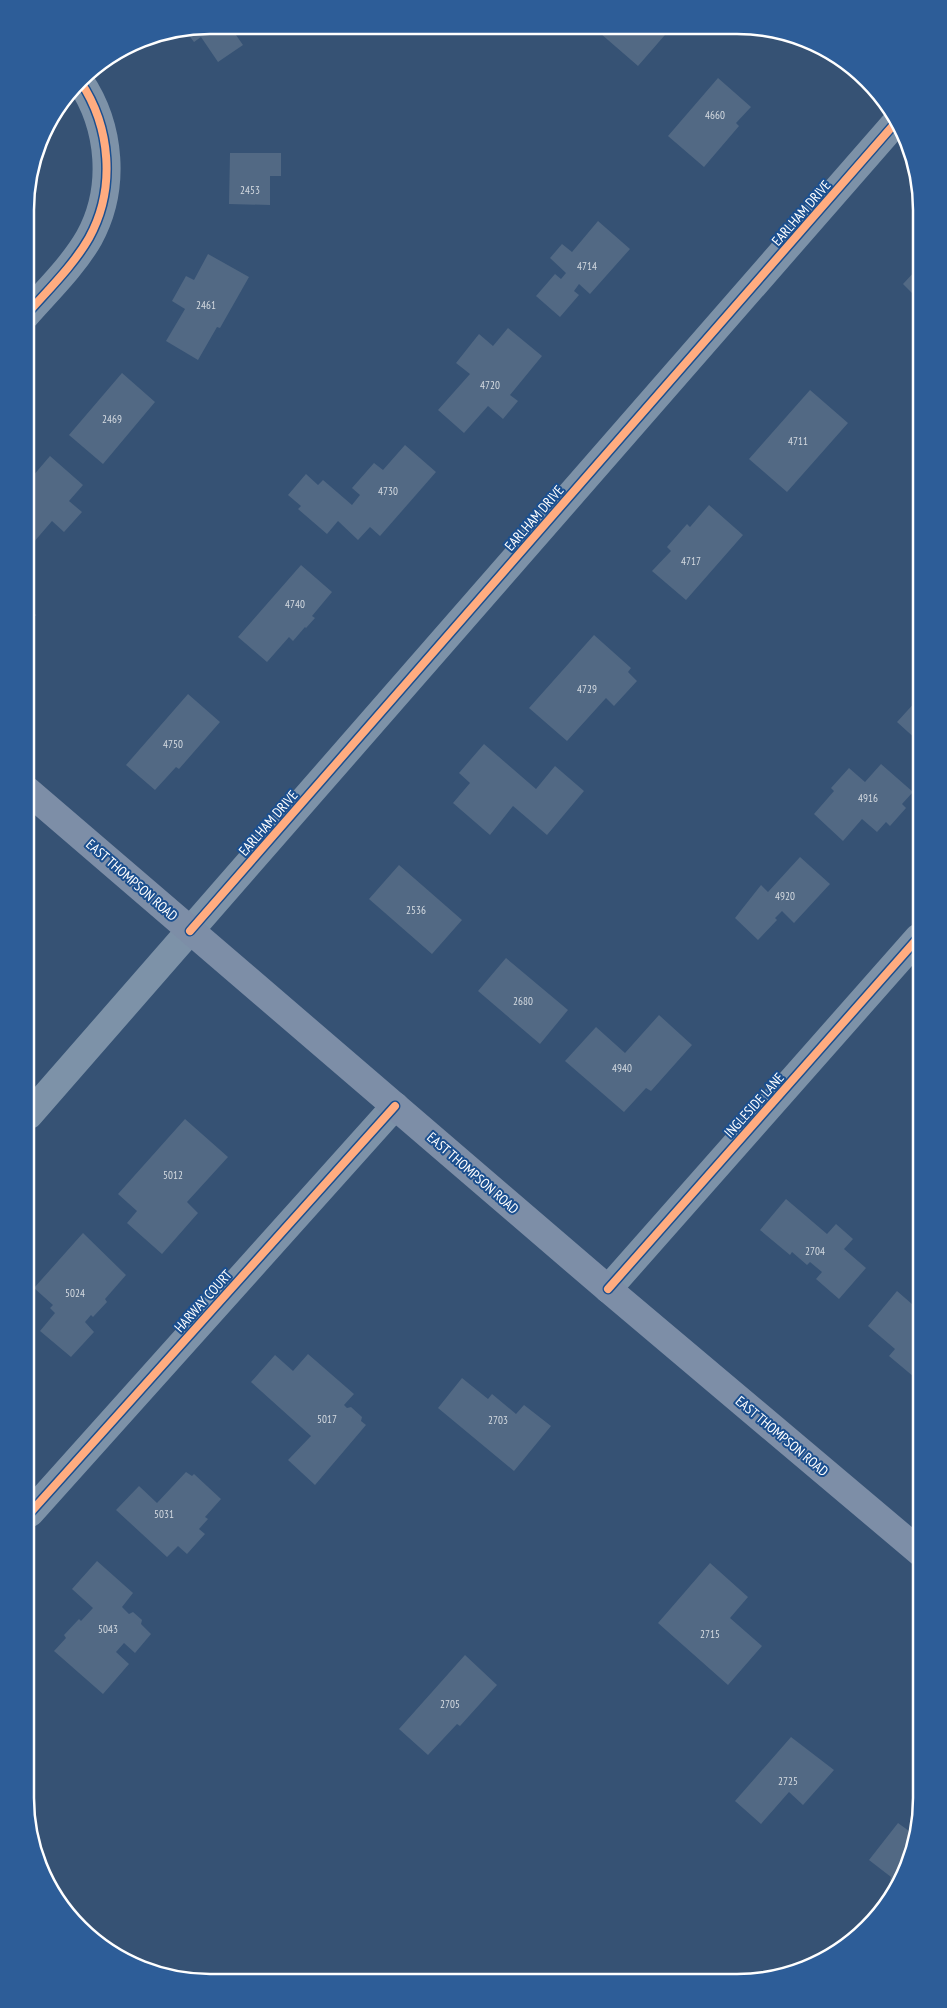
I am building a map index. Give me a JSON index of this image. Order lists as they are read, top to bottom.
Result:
{
  "streets": {
    "main road": ["EAST THOMPSON ROAD"],
    "street": ["EARLHAM DRIVE", "INGLESIDE LANE", "HARWAY COURT"]
  },
  "crossings": [
    ["EARLHAM DRIVE", "EAST THOMPSON ROAD"],
    ["EAST THOMPSON ROAD", "INGLESIDE LANE"],
    ["EAST THOMPSON ROAD", "HARWAY COURT"]
  ],
  "house_numbers": [
    "4660",
    "2453",
    "4714",
    "2461",
    "4720",
    "2469",
    "4711",
    "4730",
    "4717",
    "4740",
    "4729",
    "4750",
    "4916",
    "4920",
    "2536",
    "2680",
    "4940",
    "5012",
    "2704",
    "5024",
    "5017",
    "2703",
    "5031",
    "5043",
    "2715",
    "2705",
    "2725"
  ]
}
